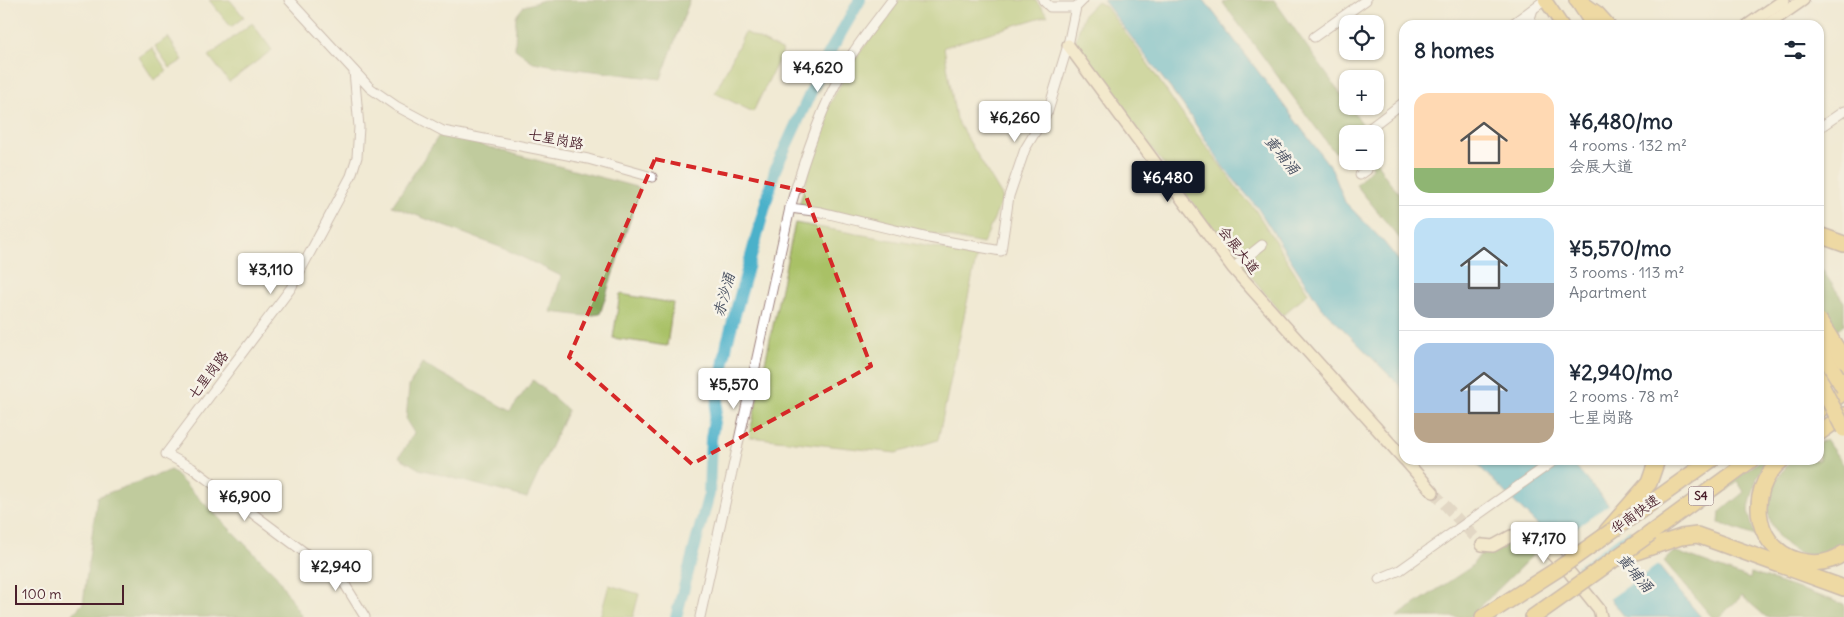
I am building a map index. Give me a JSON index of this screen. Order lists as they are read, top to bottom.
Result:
{
  "streets": {
    "highway": ["S4", "华南快速"],
    "street": ["七星岗路", "会展大道"]
  },
  "water": ["黄埔涌", "赤沙涌"],
  "scale_bar": "100 m",
  "page": {
    "map_buttons": ["+", "−"],
    "heading": "8 homes",
    "price": [
      "¥4,620",
      "¥6,260",
      "¥6,480",
      "¥3,110",
      "¥5,570",
      "¥6,900",
      "¥7,170",
      "¥2,940"
    ],
    "list": [
      {
        "name": "¥6,480/mo",
        "note": "4 rooms · 132 m² · 会展大道"
      },
      {
        "name": "¥5,570/mo",
        "note": "3 rooms · 113 m² · Apartment"
      },
      {
        "name": "¥2,940/mo",
        "note": "2 rooms · 78 m² · 七星岗路"
      }
    ],
    "scale": "100 m"
  }
}
